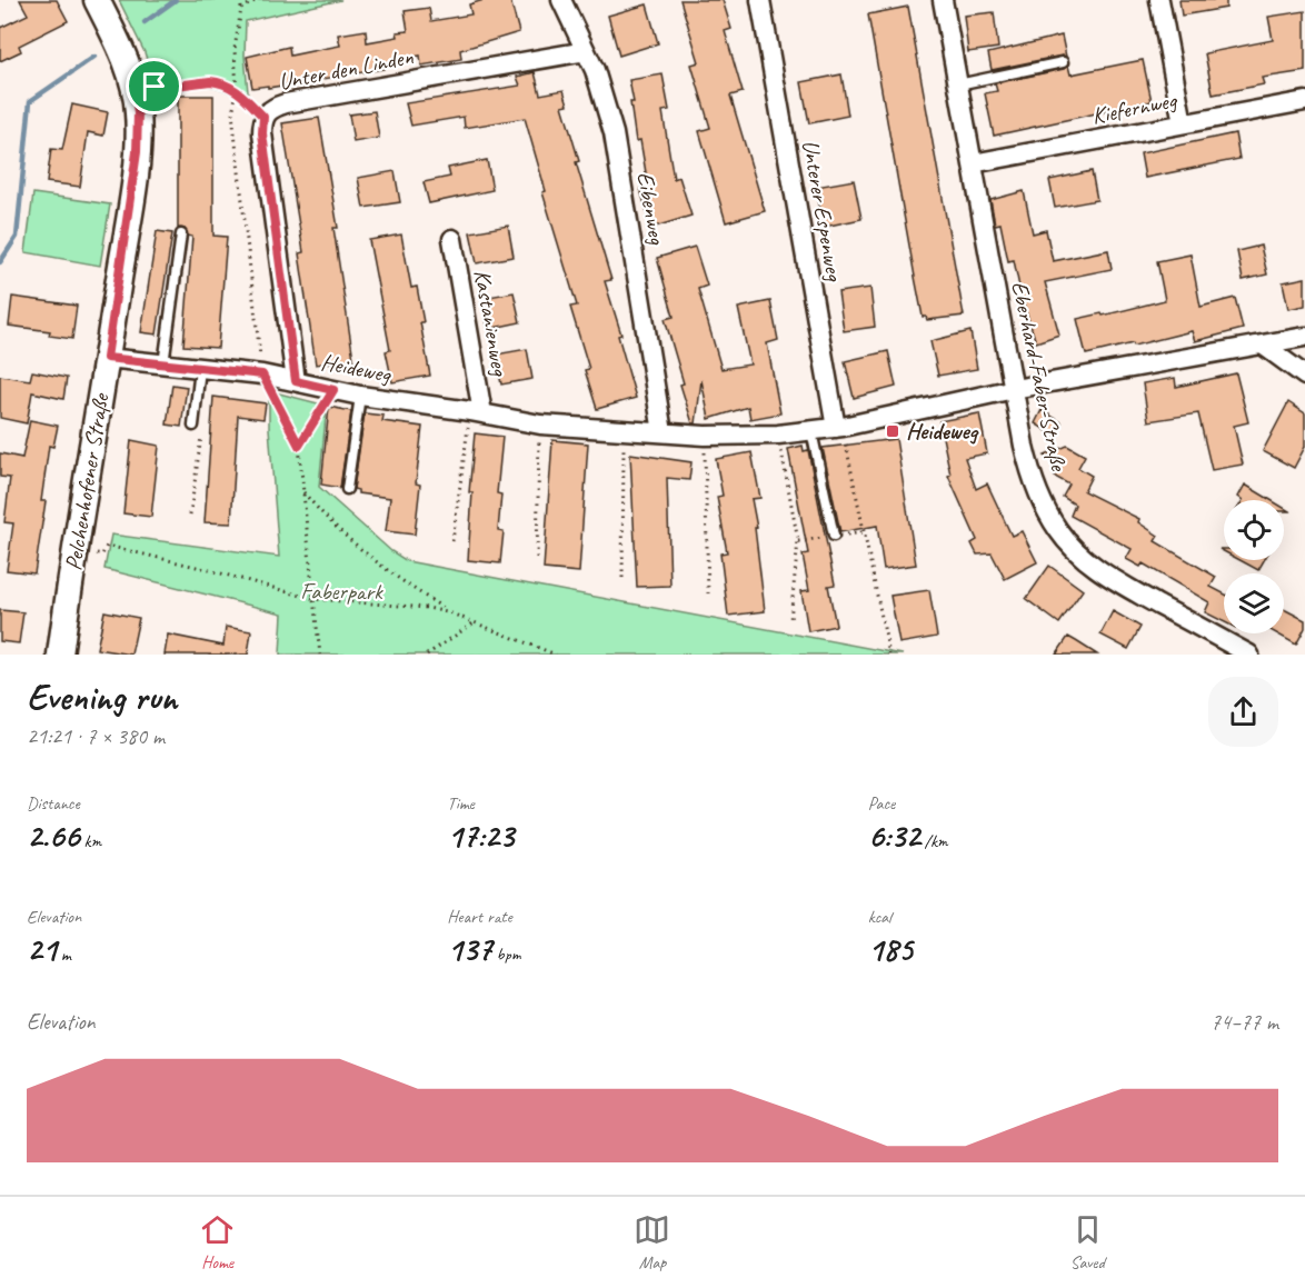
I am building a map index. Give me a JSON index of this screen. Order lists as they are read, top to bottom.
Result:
{
  "streets": {
    "main road": ["Pelchenhofener Straße"],
    "street": [
      "Unter den Linden",
      "Kiefernweg",
      "Eibenweg",
      "Unterer Espenweg",
      "Kastanienweg",
      "Heideweg",
      "Eberhard-Faber-Straße"
    ]
  },
  "crossings": [
    ["Unter den Linden", "Eibenweg"],
    ["Unter den Linden", "Heideweg"],
    ["Kiefernweg", "Eberhard-Faber-Straße"],
    ["Eibenweg", "Heideweg"],
    ["Unterer Espenweg", "Heideweg"],
    ["Kastanienweg", "Heideweg"],
    ["Heideweg", "Eberhard-Faber-Straße"],
    ["Heideweg", "Pelchenhofener Straße"]
  ],
  "parks": ["Faberpark"],
  "places": {
    "transit": ["Heideweg"]
  },
  "page": {
    "heading": ["Evening run", "21:21 · 7 × 380 m"],
    "stats": [
      ["Distance", "2.66 km"],
      ["Time", "17:23"],
      ["Pace", "6:32 /km"],
      ["Elevation", "21 m"],
      ["Heart rate", "137 bpm"],
      ["kcal", "185"]
    ],
    "chart": ["Elevation", "74–77 m"],
    "tabs": ["Home", "Map", "Saved"]
  }
}
